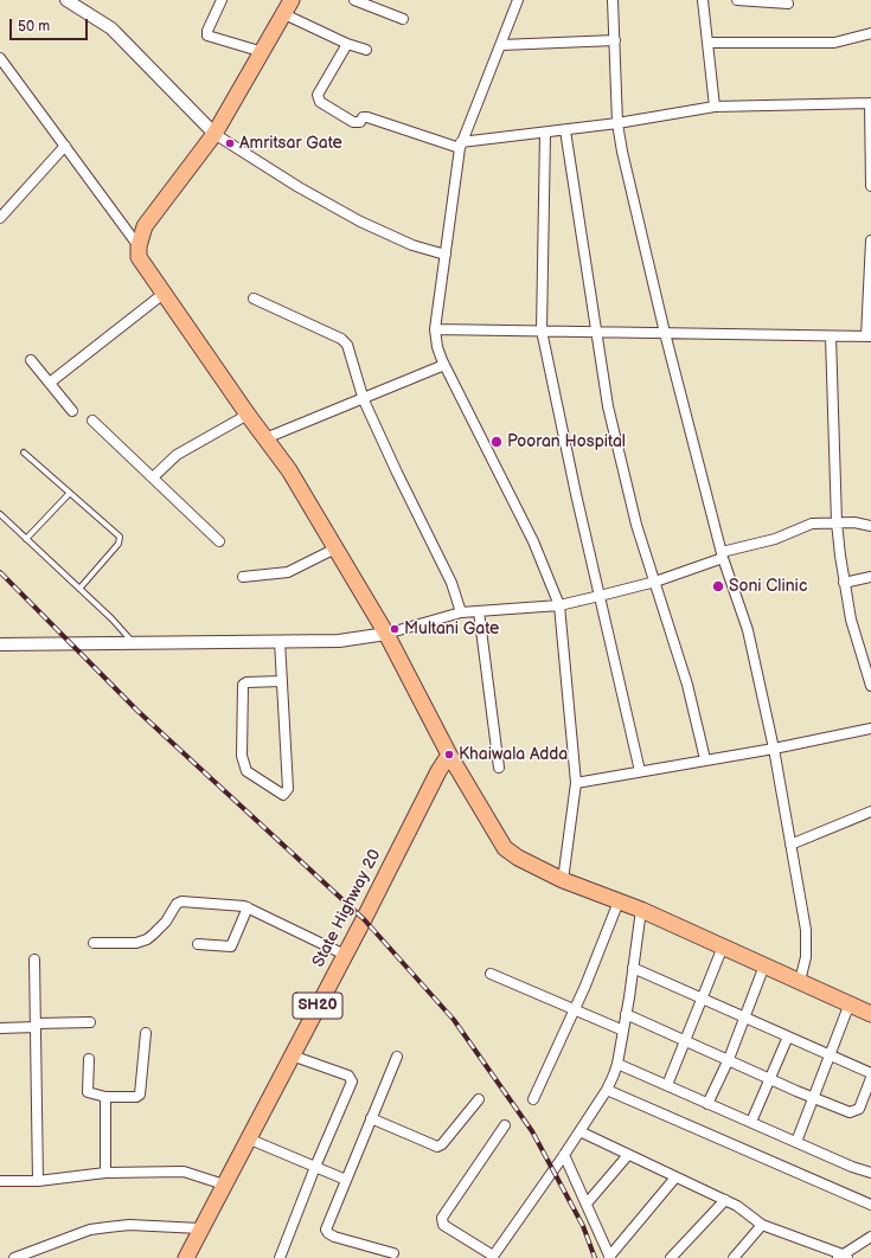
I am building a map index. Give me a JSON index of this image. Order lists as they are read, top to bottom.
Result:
{
  "streets": {
    "main road": ["State Highway 20", "SH20"]
  },
  "places": [
    "Amritsar Gate",
    "Pooran Hospital",
    "Soni Clinic",
    "Multani Gate",
    "Khaiwala Adda"
  ],
  "scale_bar": "50 m"
}
